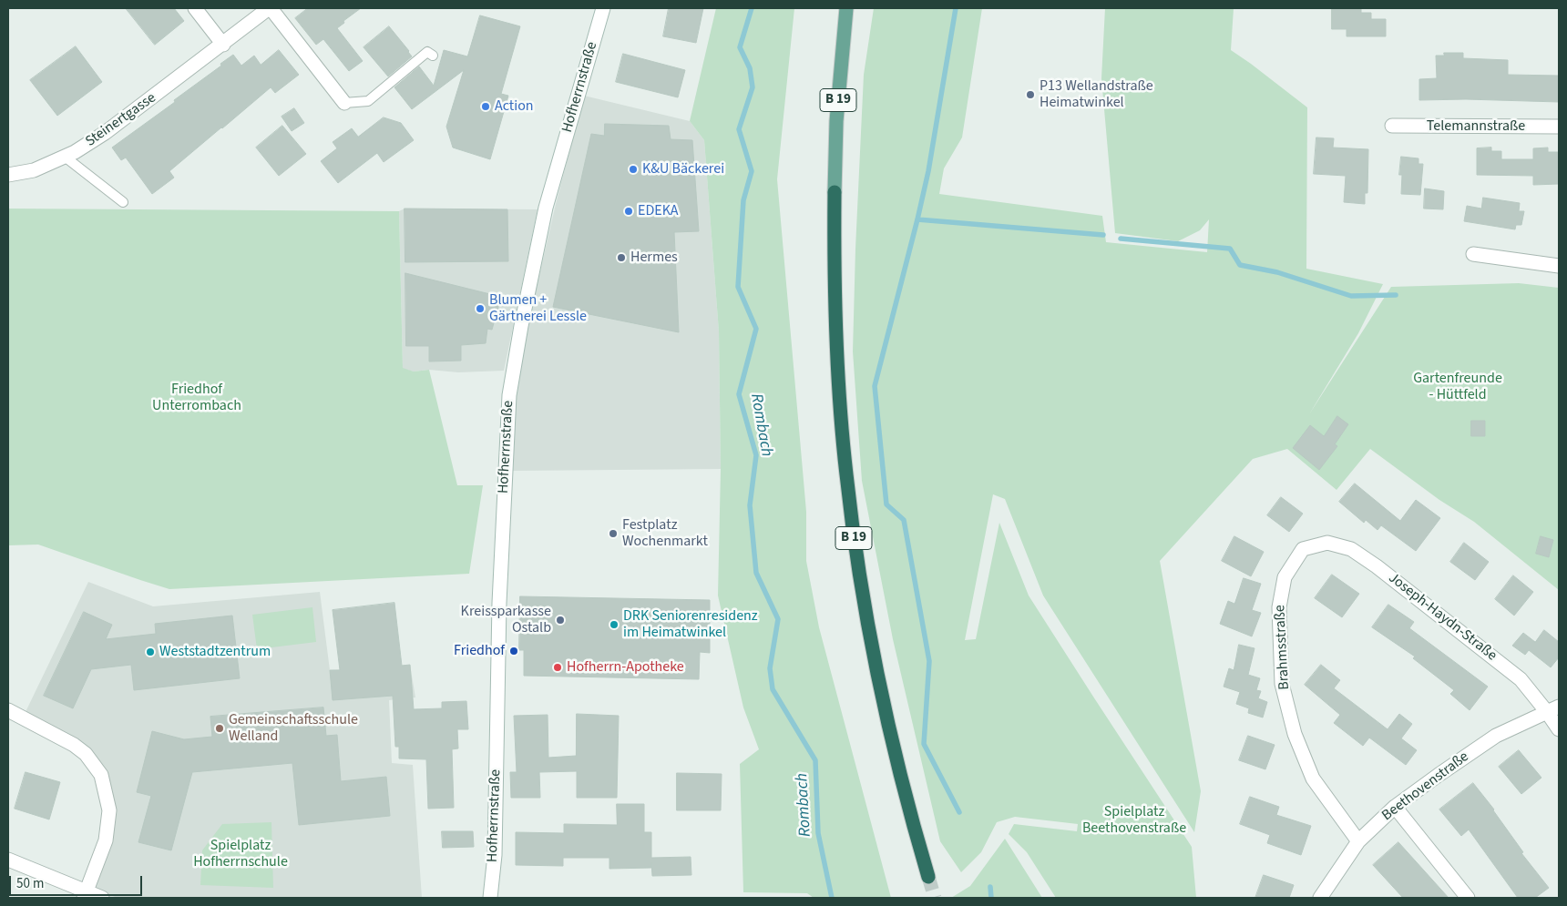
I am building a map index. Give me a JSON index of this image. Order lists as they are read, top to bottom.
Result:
{
  "streets": {
    "highway": ["B 19"],
    "street": [
      "Hofherrnstraße",
      "Steinertgasse",
      "Telemannstraße",
      "Joseph-Haydn-Straße",
      "Brahmsstraße",
      "Beethovenstraße"
    ]
  },
  "crossings": [
    ["Joseph-Haydn-Straße", "Brahmsstraße"],
    ["Joseph-Haydn-Straße", "Beethovenstraße"],
    ["Brahmsstraße", "Beethovenstraße"]
  ],
  "water": ["Rombach"],
  "parks": [
    "Gartenfreunde - Hüttfeld",
    "Friedhof Unterrombach",
    "Spielplatz Beethovenstraße",
    "Spielplatz Hofherrnschule"
  ],
  "places": [
    "P13 Wellandstraße Heimatwinkel",
    "Action",
    "K&U Bäckerei",
    "EDEKA",
    "Hermes",
    "Blumen + Gärtnerei Lessle",
    "Festplatz Wochenmarkt",
    "Kreissparkasse Ostalb",
    "DRK Seniorenresidenz im Heimatwinkel",
    "Friedhof",
    "Weststadtzentrum",
    "Hofherrn-Apotheke",
    "Gemeinschaftsschule Welland"
  ],
  "scale_bar": "50 m"
}
